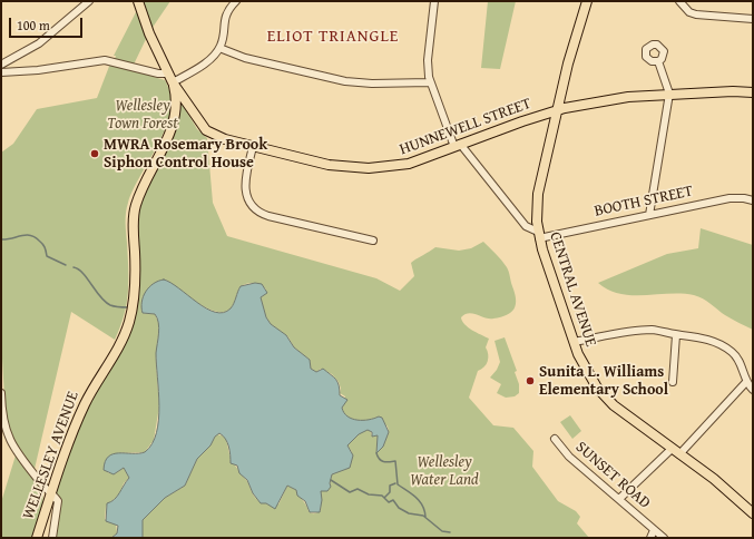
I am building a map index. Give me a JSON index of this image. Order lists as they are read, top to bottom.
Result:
{
  "streets": {
    "main road": ["HUNNEWELL STREET", "CENTRAL AVENUE", "WELLESLEY AVENUE"],
    "street": ["BOOTH STREET", "SUNSET ROAD"]
  },
  "crossings": [
    ["HUNNEWELL STREET", "CENTRAL AVENUE"],
    ["HUNNEWELL STREET", "WELLESLEY AVENUE"],
    ["BOOTH STREET", "CENTRAL AVENUE"]
  ],
  "districts": ["ELIOT TRIANGLE"],
  "parks": ["Wellesley Town Forest", "Wellesley Water Land"],
  "places": ["MWRA Rosemary Brook Siphon Control House", "Sunita L. Williams Elementary School"],
  "scale_bar": "100 m"
}
